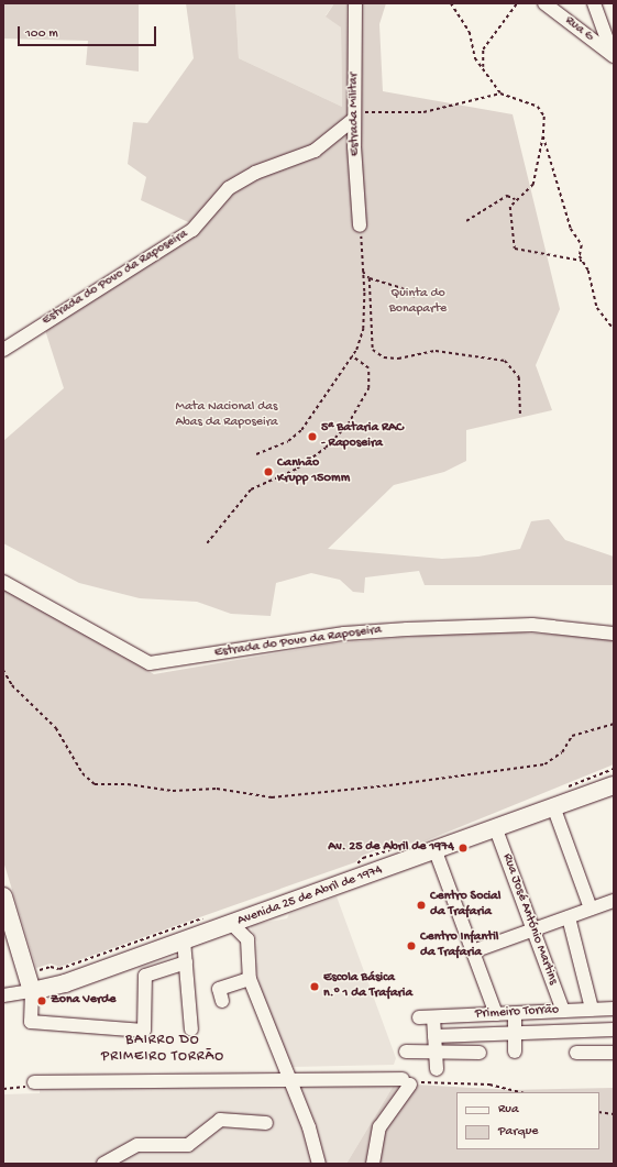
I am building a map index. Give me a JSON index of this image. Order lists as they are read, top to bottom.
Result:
{
  "streets": {
    "main road": ["Avenida 25 de Abril de 1974"],
    "street": [
      "Rua G",
      "Estrada Militar",
      "Estrada do Povo da Raposeira",
      "Rua José António Martins",
      "Primeiro Torrão"
    ]
  },
  "crossings": [
    ["Estrada Militar", "Estrada do Povo da Raposeira"],
    ["Avenida 25 de Abril de 1974", "Rua José António Martins"],
    ["Rua José António Martins", "Primeiro Torrão"]
  ],
  "districts": ["BAIRRO DO PRIMEIRO TORRÃO"],
  "parks": ["Quinta do Bonaparte", "Mata Nacional das Abas da Raposeira"],
  "places": [
    "5ª Bataria RAC - Raposeira",
    "Canhão Krupp 150mm",
    "Av. 25 de Abril de 1974",
    "Centro Social da Trafaria",
    "Centro Infantil da Trafaria",
    "Escola Básica n.º 1 da Trafaria",
    "Zona Verde"
  ],
  "legend": ["Rua", "Parque"],
  "scale_bar": "100 m"
}
